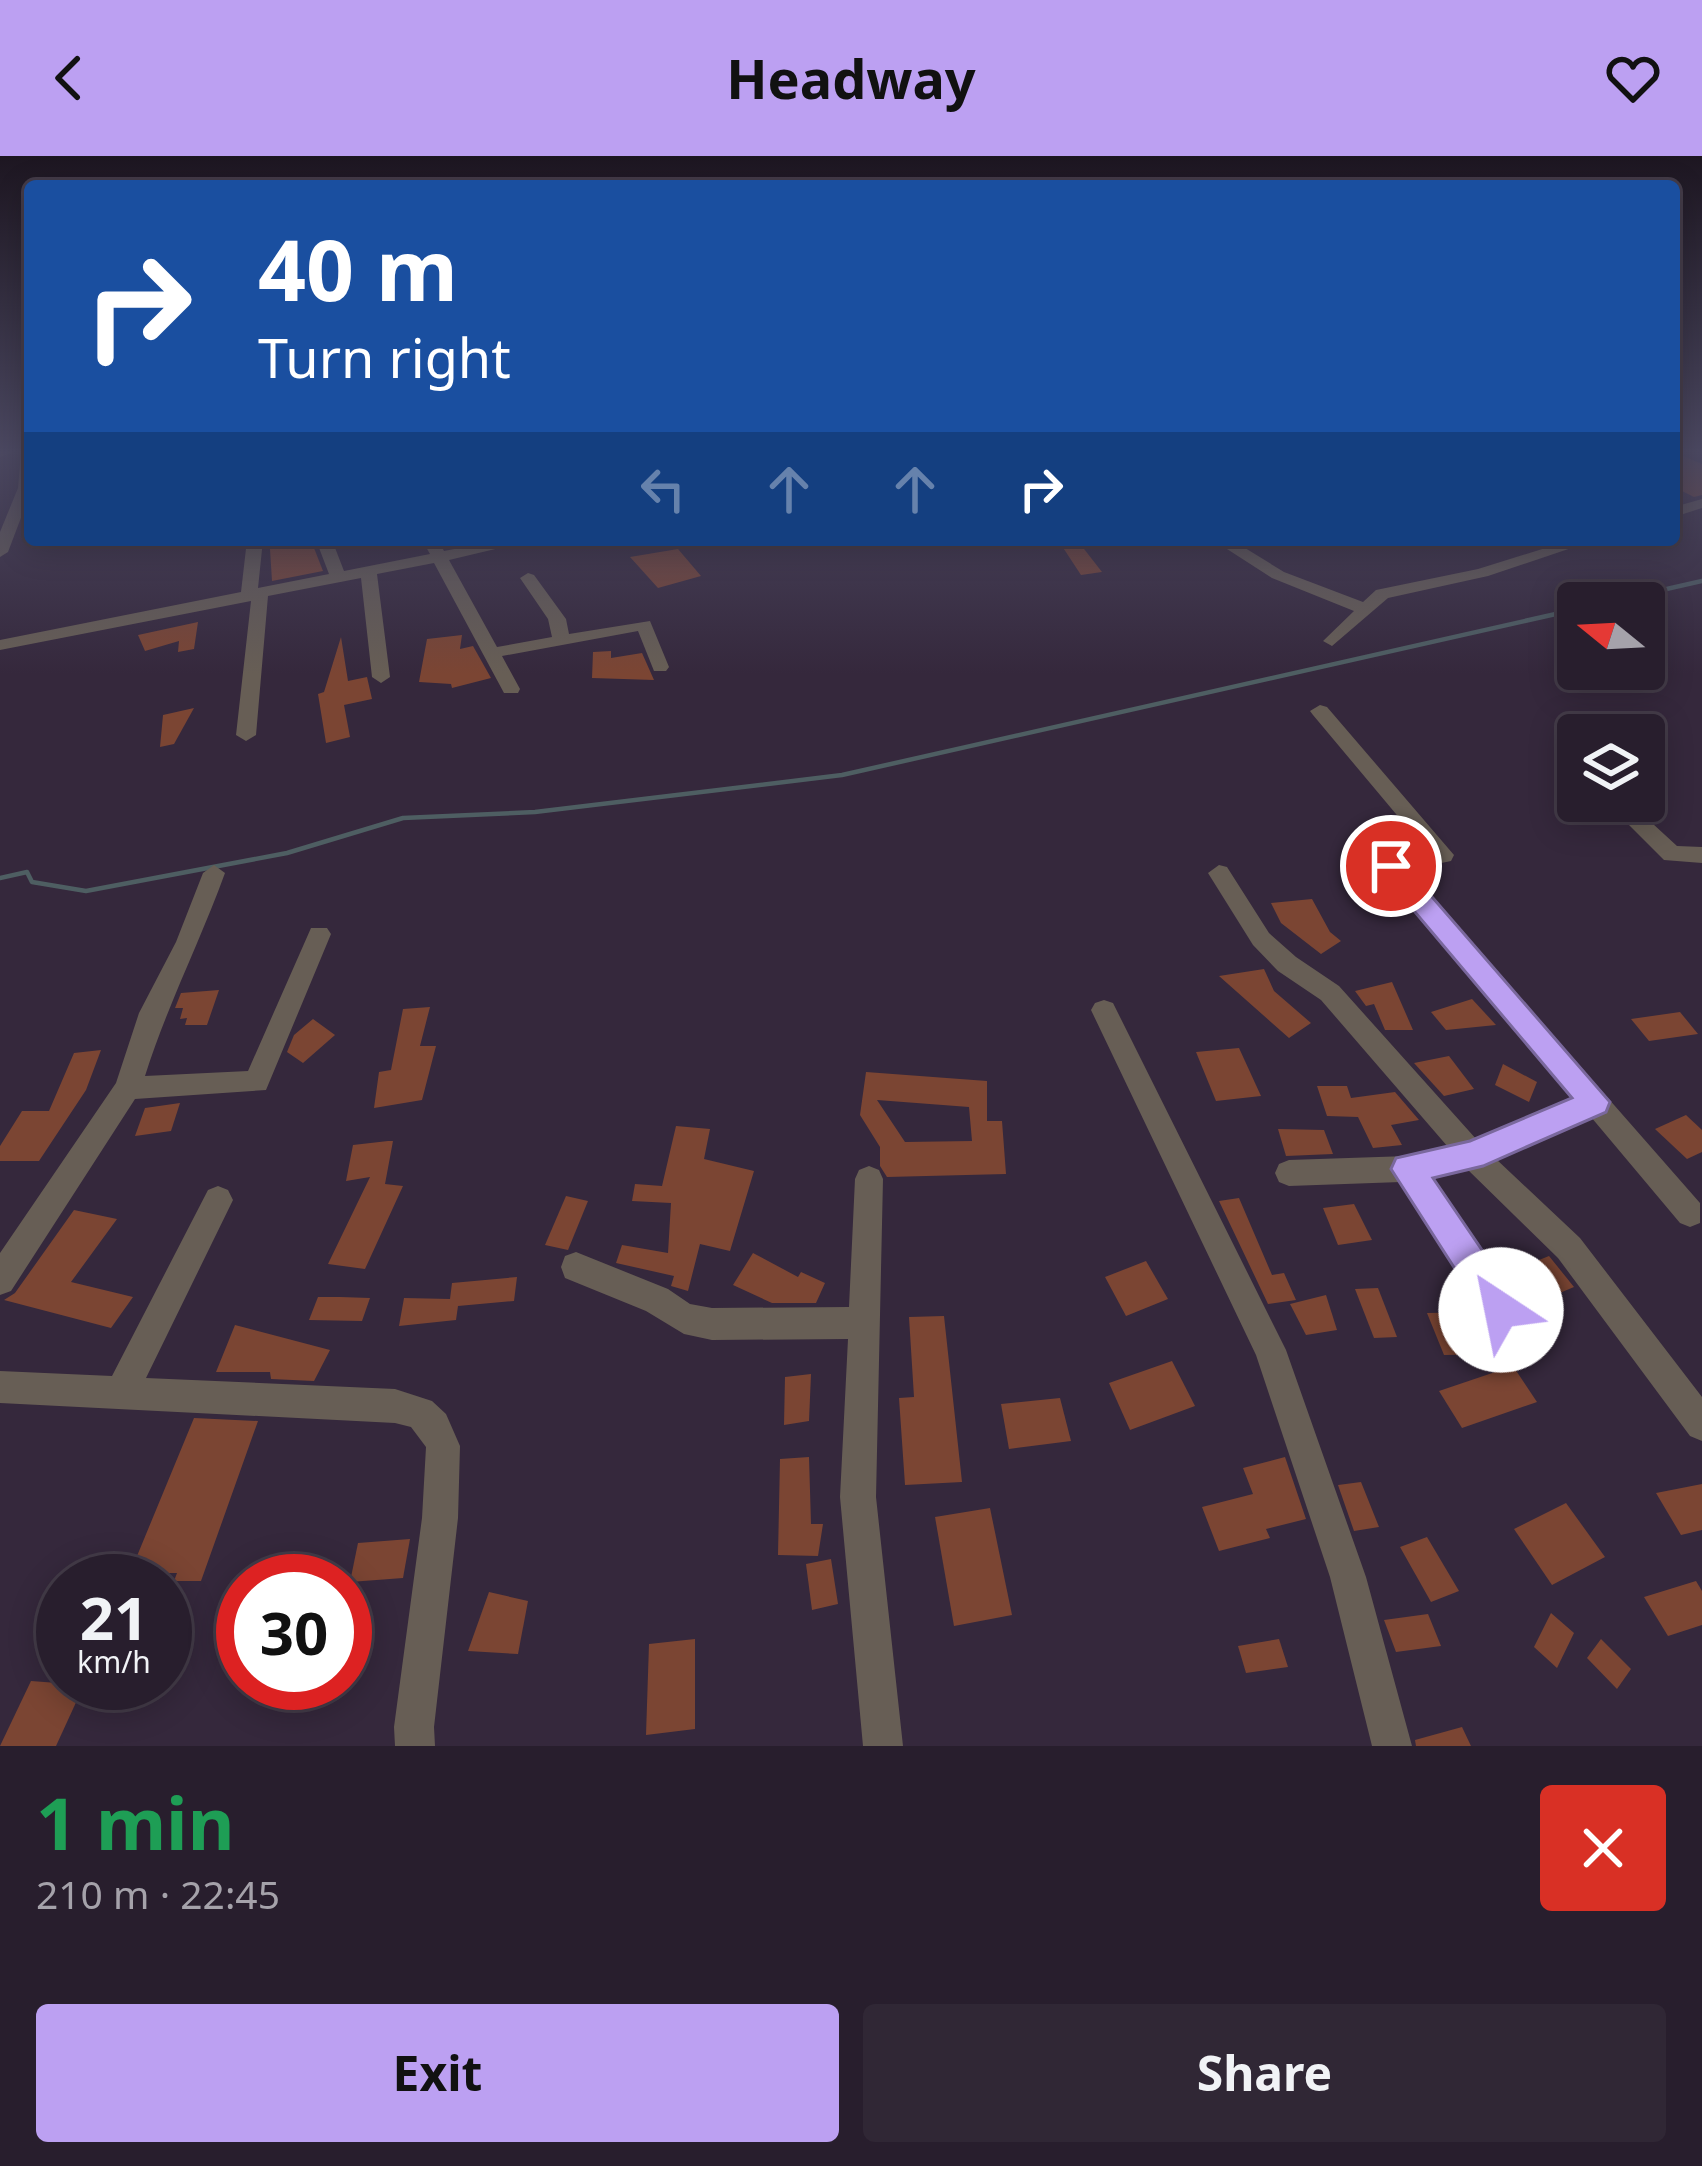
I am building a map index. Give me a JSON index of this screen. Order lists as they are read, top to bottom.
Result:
{
  "north": "left",
  "page": {
    "header": "Headway",
    "turn": ["40 m", "Turn right"],
    "speed": "21 km/h",
    "limit": "30",
    "heading": ["1 min", "210 m · 22:45"],
    "buttons": ["Exit", "Share"]
  }
}
